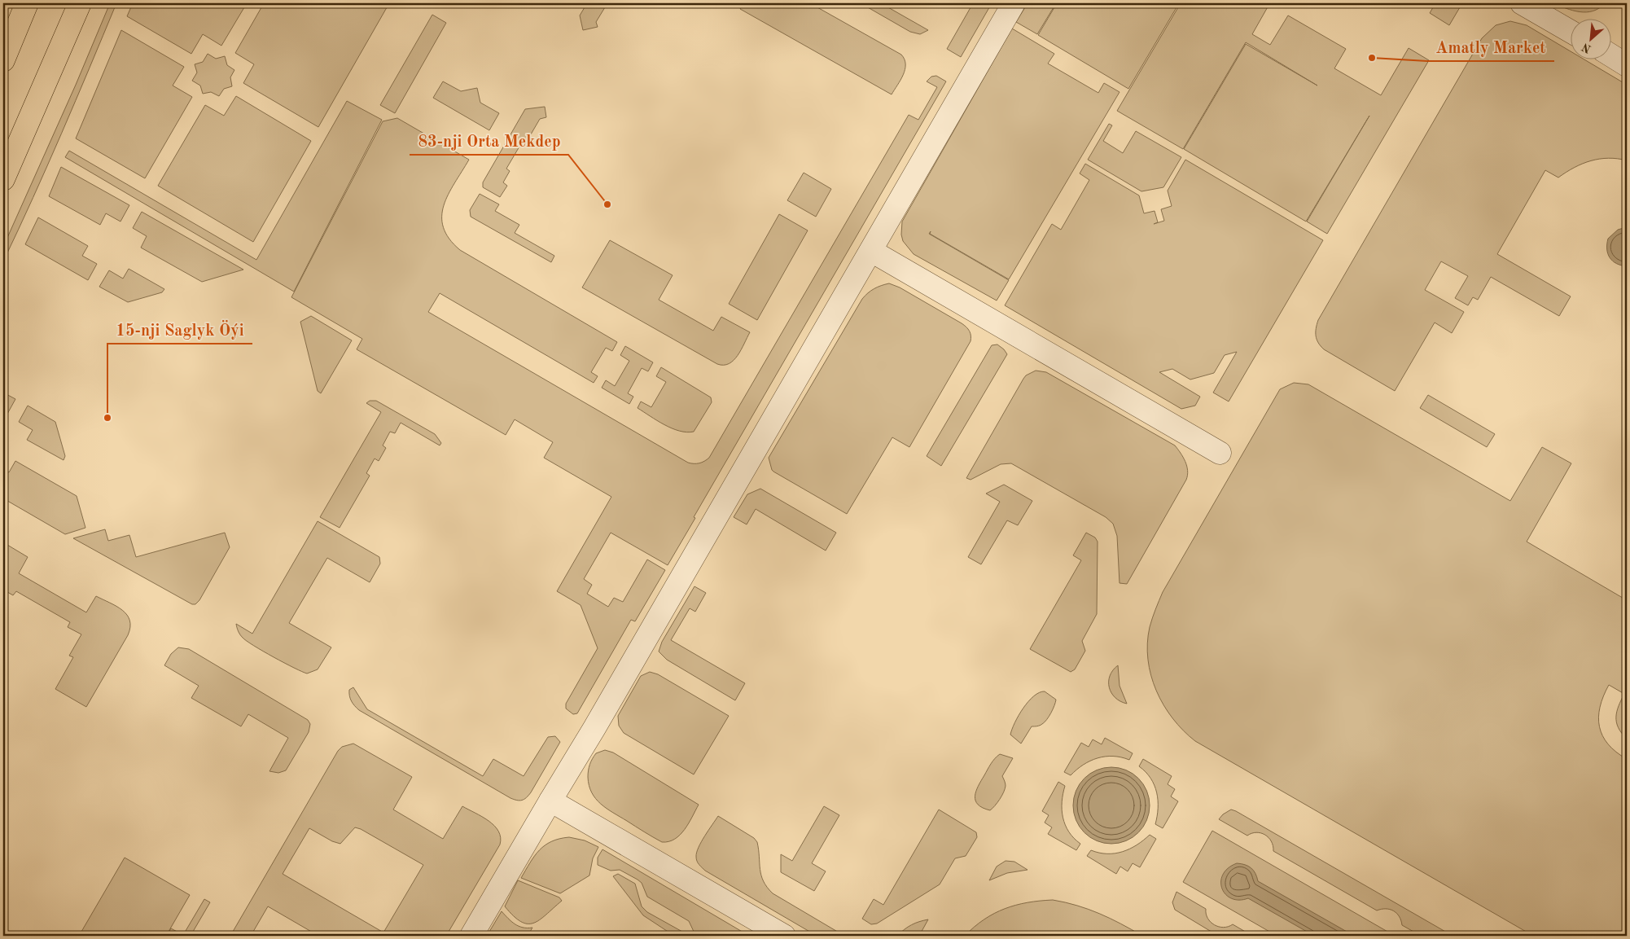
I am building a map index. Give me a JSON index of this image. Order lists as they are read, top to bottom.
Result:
{
  "places": ["Amatly Market", "83-nji Orta Mekdep", "15-nji Saglyk Öýi"],
  "north": "bottom left"
}
